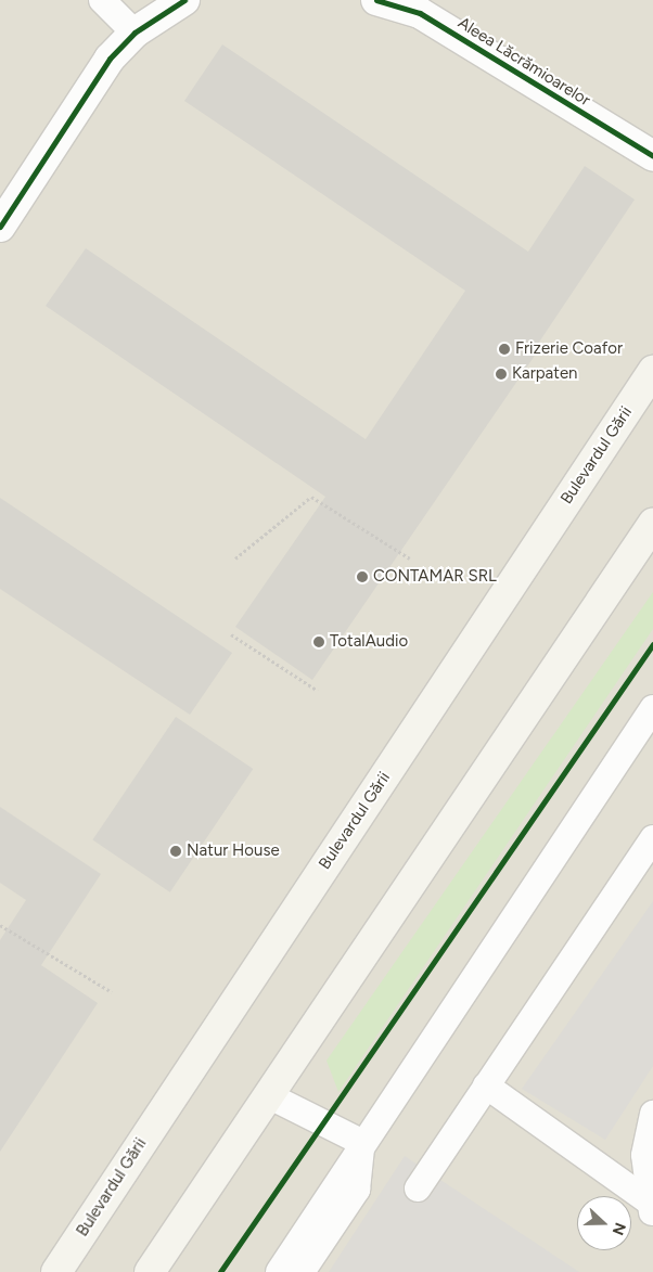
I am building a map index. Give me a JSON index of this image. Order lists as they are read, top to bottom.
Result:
{
  "streets": {
    "main road": ["Bulevardul Gării"],
    "street": ["Aleea Lăcrămioarelor"]
  },
  "places": [
    "Frizerie Coafor",
    "Karpaten",
    "CONTAMAR SRL",
    "TotalAudio",
    "Natur House"
  ],
  "north": "right"
}
